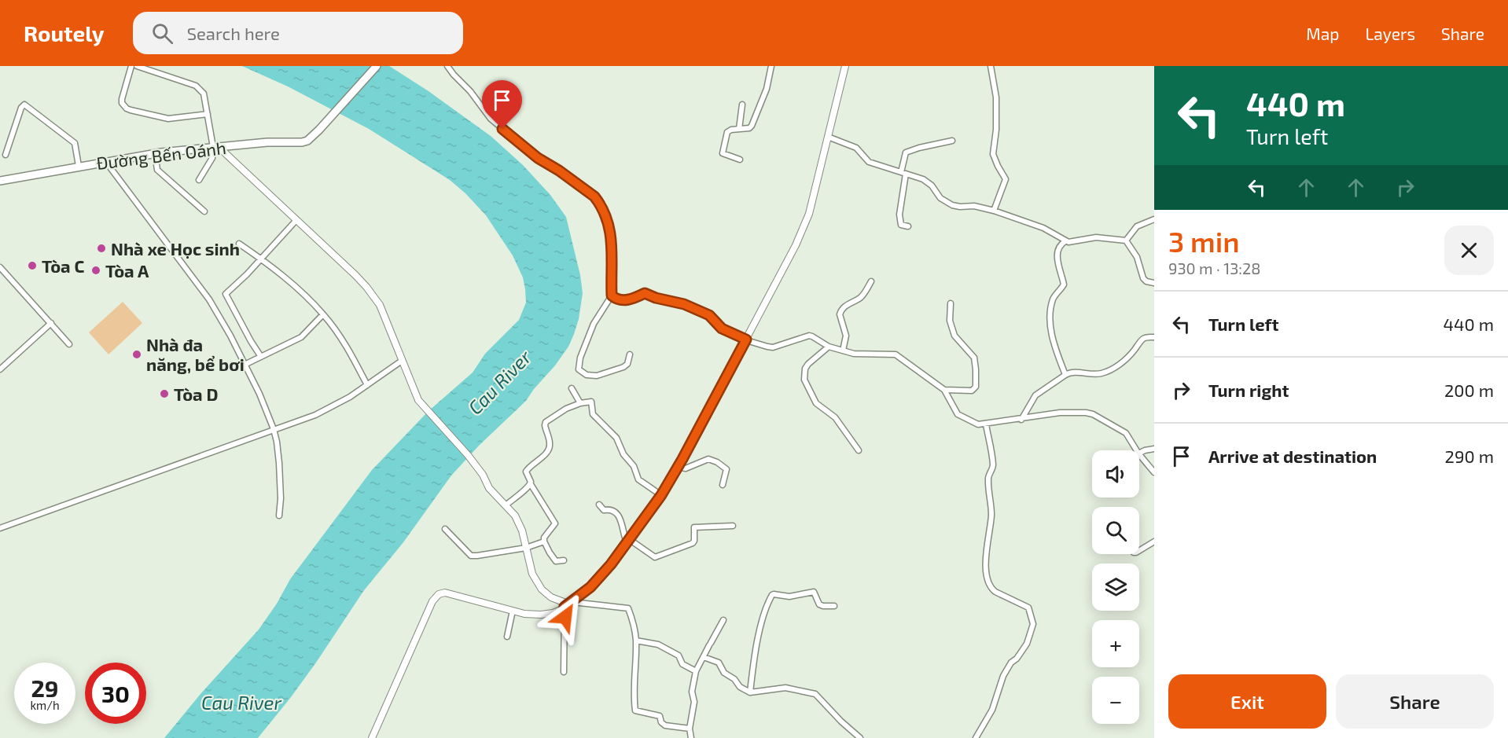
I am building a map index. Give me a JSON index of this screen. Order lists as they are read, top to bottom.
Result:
{
  "streets": {
    "main road": ["Đường Bến Oánh"]
  },
  "water": ["Cau River"],
  "places": [
    "Nhà xe Học sinh",
    "Tòa C",
    "Tòa A",
    "Nhà đa năng, bể bơi",
    "Tòa D"
  ],
  "page": {
    "header": "Routely",
    "search": "Search here",
    "nav": ["Map", "Layers", "Share"],
    "turn": ["440 m", "Turn left"],
    "heading": ["3 min", "930 m · 13:28"],
    "list": [
      {
        "name": "Turn left",
        "value": "440 m"
      },
      {
        "name": "Turn right",
        "value": "200 m"
      },
      {
        "name": "Arrive at destination",
        "value": "290 m"
      }
    ],
    "map_buttons": ["+", "−"],
    "speed": "29 km/h",
    "limit": "30",
    "buttons": ["Exit", "Share"]
  }
}
